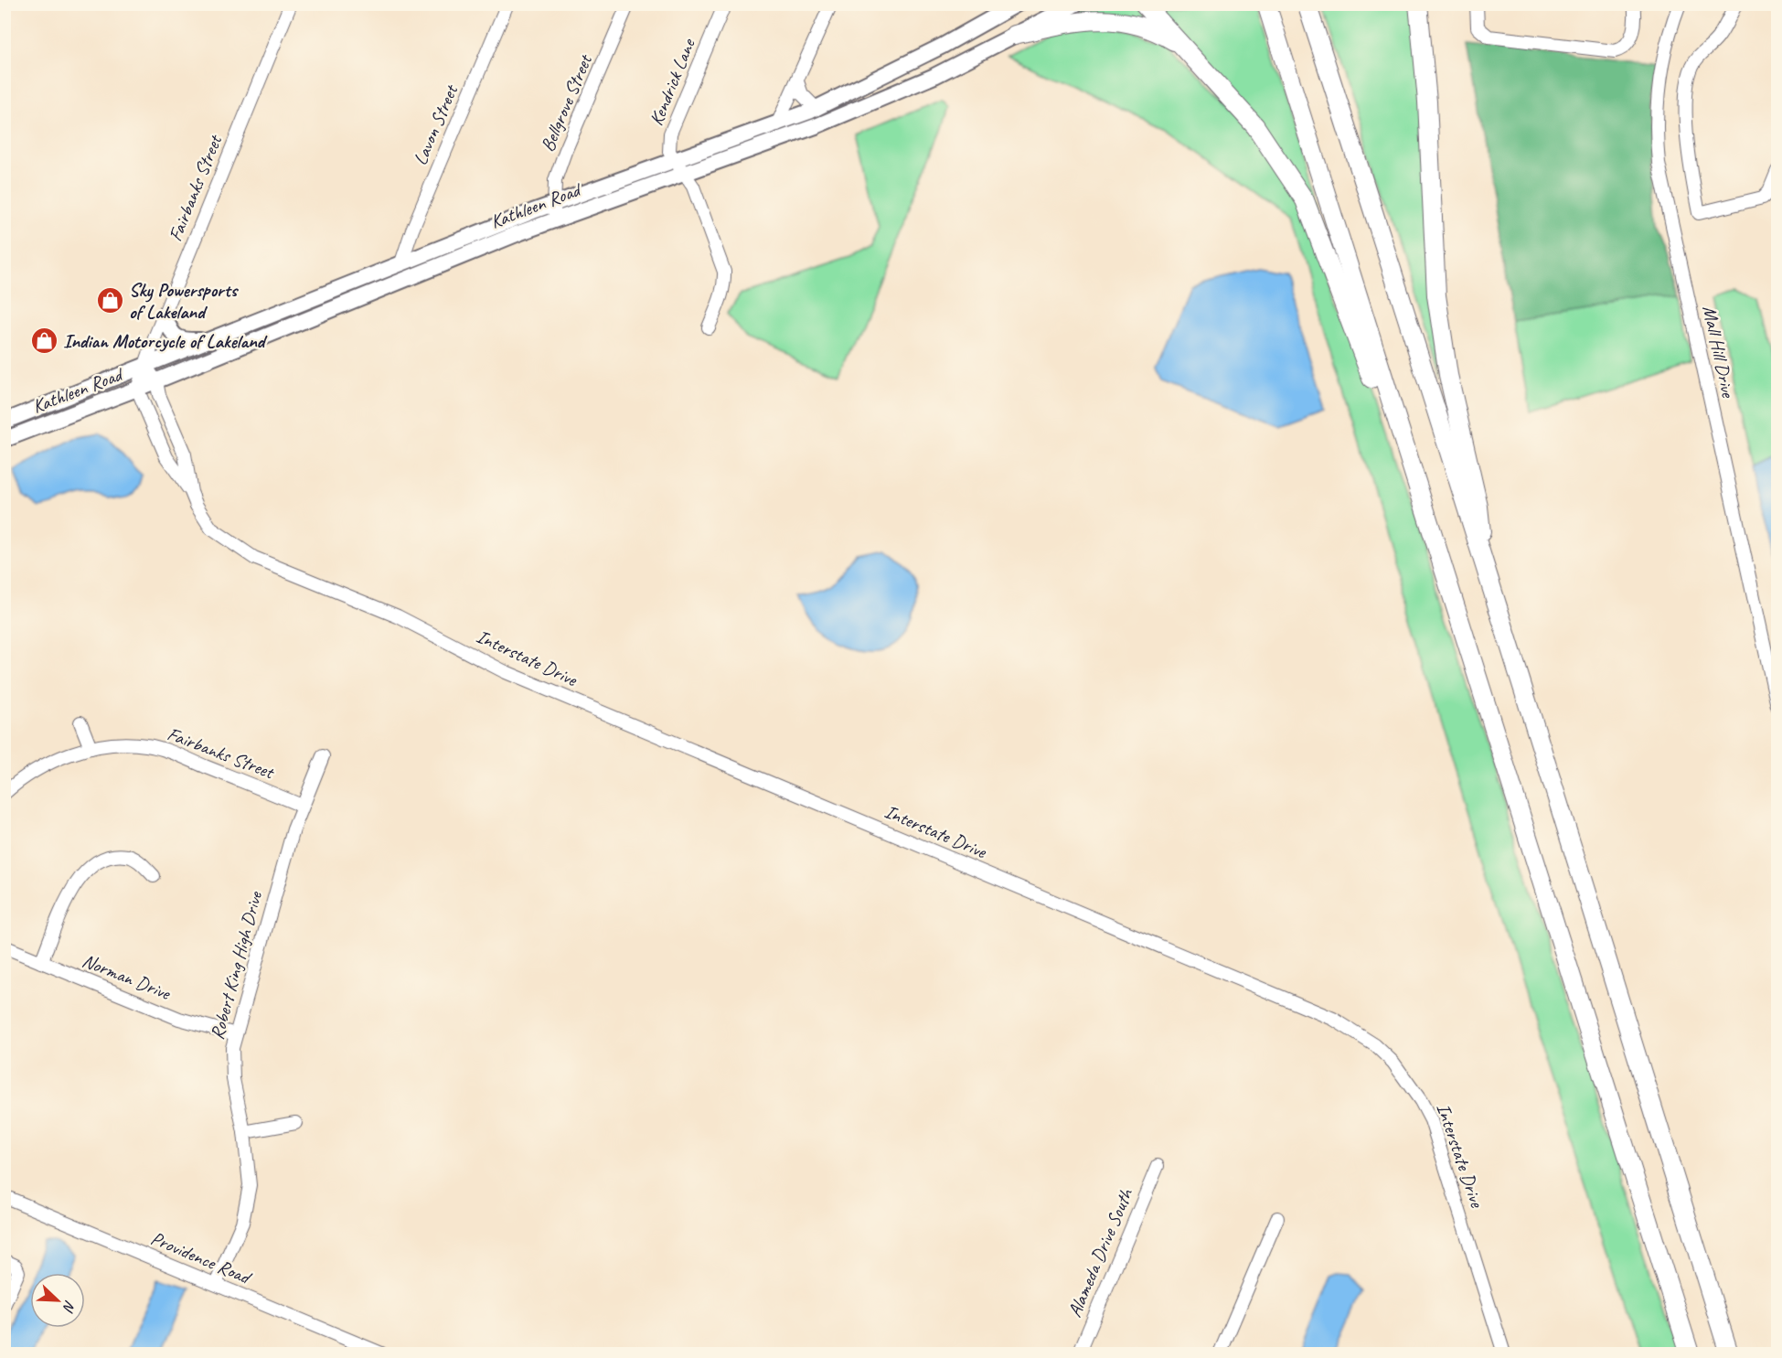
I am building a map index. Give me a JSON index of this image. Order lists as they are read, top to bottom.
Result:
{
  "streets": {
    "main road": ["Kathleen Road"],
    "street": [
      "Kendrick Lane",
      "Bellgrove Street",
      "Lavon Street",
      "Fairbanks Street",
      "Mall Hill Drive",
      "Interstate Drive",
      "Robert King High Drive",
      "Norman Drive",
      "Alameda Drive South",
      "Providence Road"
    ]
  },
  "crossings": [
    ["Kendrick Lane", "Kathleen Road"],
    ["Bellgrove Street", "Kathleen Road"],
    ["Lavon Street", "Kathleen Road"],
    ["Fairbanks Street", "Kathleen Road"],
    ["Fairbanks Street", "Interstate Drive"],
    ["Fairbanks Street", "Robert King High Drive"],
    ["Kathleen Road", "Interstate Drive"],
    ["Robert King High Drive", "Norman Drive"],
    ["Robert King High Drive", "Providence Road"]
  ],
  "places": {
    "shop": ["Sky Powersports of Lakeland", "Indian Motorcycle of Lakeland"]
  },
  "north": "bottom right"
}
